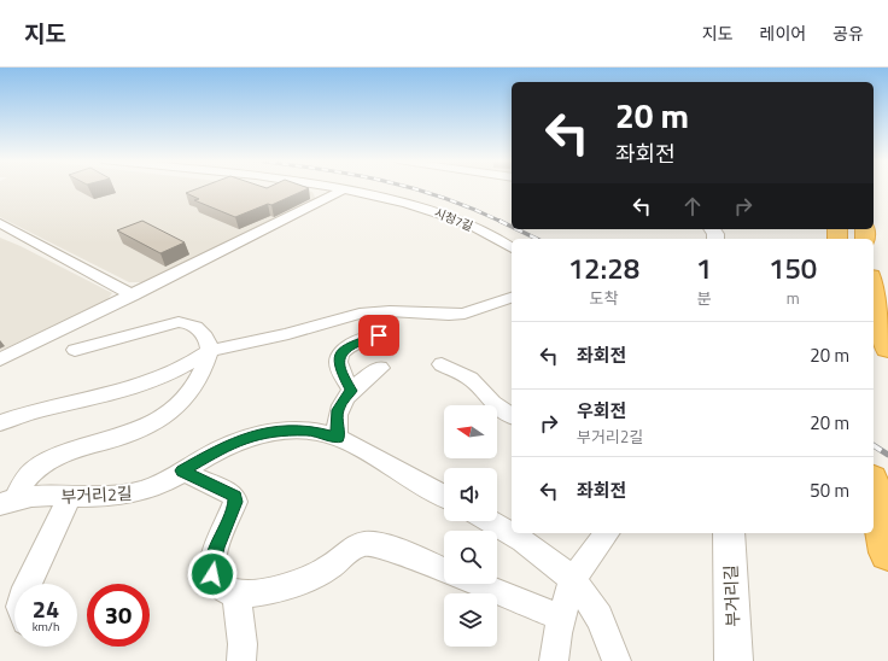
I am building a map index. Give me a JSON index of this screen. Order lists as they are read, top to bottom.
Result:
{
  "streets": {
    "street": ["시청7길", "부거리2길", "부거리길"]
  },
  "north": "left",
  "page": {
    "header": "지도",
    "nav": ["지도", "레이어", "공유"],
    "turn": ["20 m", "좌회전"],
    "eta": [
      "12:28",
      "도착",
      "1",
      "분",
      "150",
      "m"
    ],
    "list": [
      {
        "name": "좌회전",
        "value": "20 m"
      },
      {
        "name": "우회전",
        "note": "부거리2길",
        "value": "20 m"
      },
      {
        "name": "좌회전",
        "value": "50 m"
      }
    ],
    "speed": "24 km/h",
    "limit": "30"
  }
}
